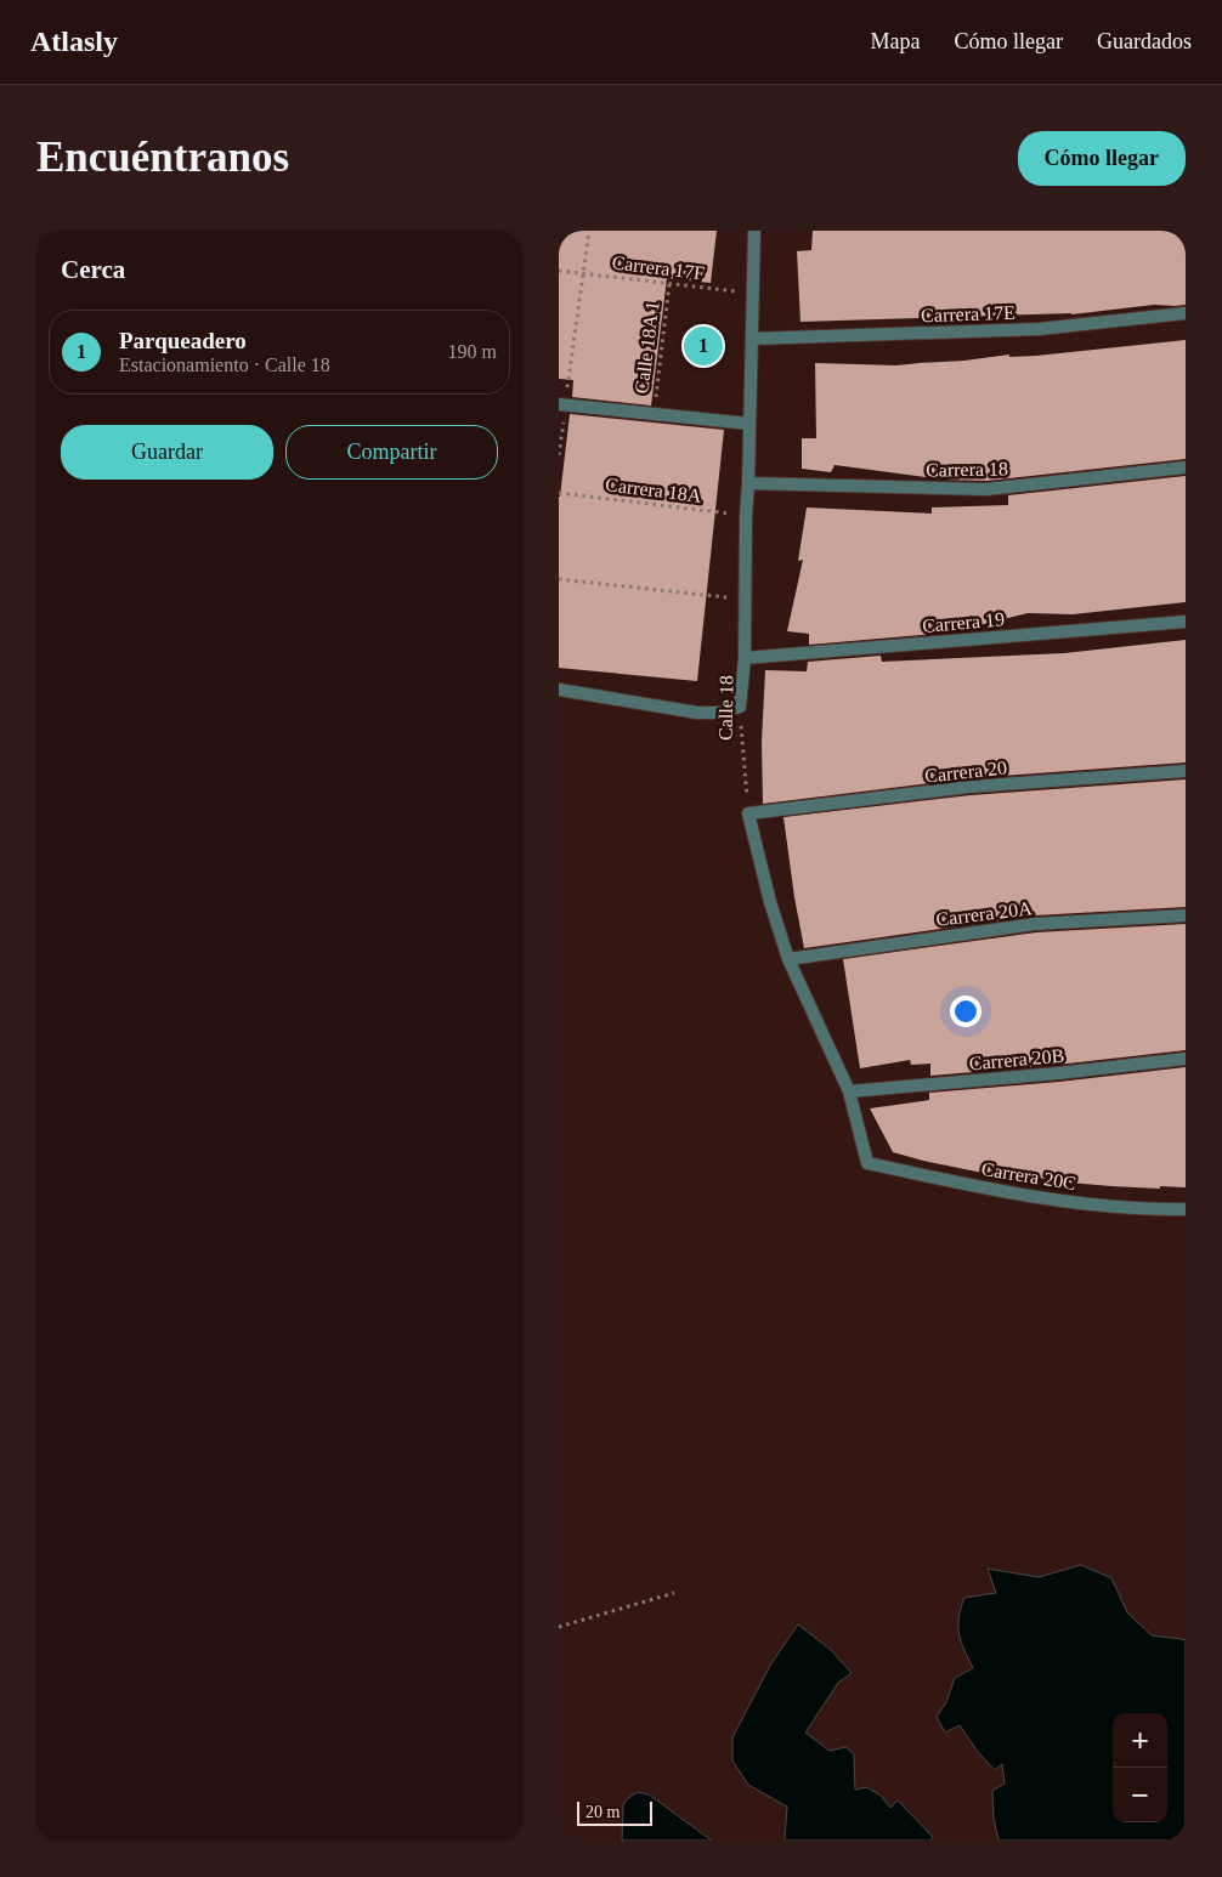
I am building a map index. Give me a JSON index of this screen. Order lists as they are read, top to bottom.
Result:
{
  "streets": {
    "street": [
      "Carrera 17E",
      "Carrera 18",
      "Carrera 19",
      "Calle 18",
      "Carrera 20",
      "Carrera 20A",
      "Carrera 20B",
      "Carrera 20C"
    ],
    "path": ["Carrera 17F", "Calle 18A 1", "Carrera 18A"]
  },
  "crossings": [
    ["Carrera 17F", "Calle 18A 1"],
    ["Carrera 17F", "Calle 18"],
    ["Carrera 17E", "Calle 18"],
    ["Carrera 18", "Calle 18"],
    ["Carrera 18A", "Calle 18"],
    ["Carrera 19", "Calle 18"],
    ["Calle 18", "Carrera 20"],
    ["Carrera 20B", "Carrera 20C"]
  ],
  "scale_bar": "20 m",
  "page": {
    "header": "Atlasly",
    "nav": ["Mapa", "Cómo llegar", "Guardados"],
    "buttons": [
      "Cómo llegar",
      ["Guardar", "Compartir"]
    ],
    "title": "Encuéntranos",
    "heading": "Cerca",
    "list": [
      {
        "mark": "1",
        "name": "Parqueadero",
        "note": "Estacionamiento · Calle 18",
        "value": "190 m"
      }
    ],
    "pins": "1",
    "map_buttons": ["+", "−"],
    "scale": "20 m"
  }
}
